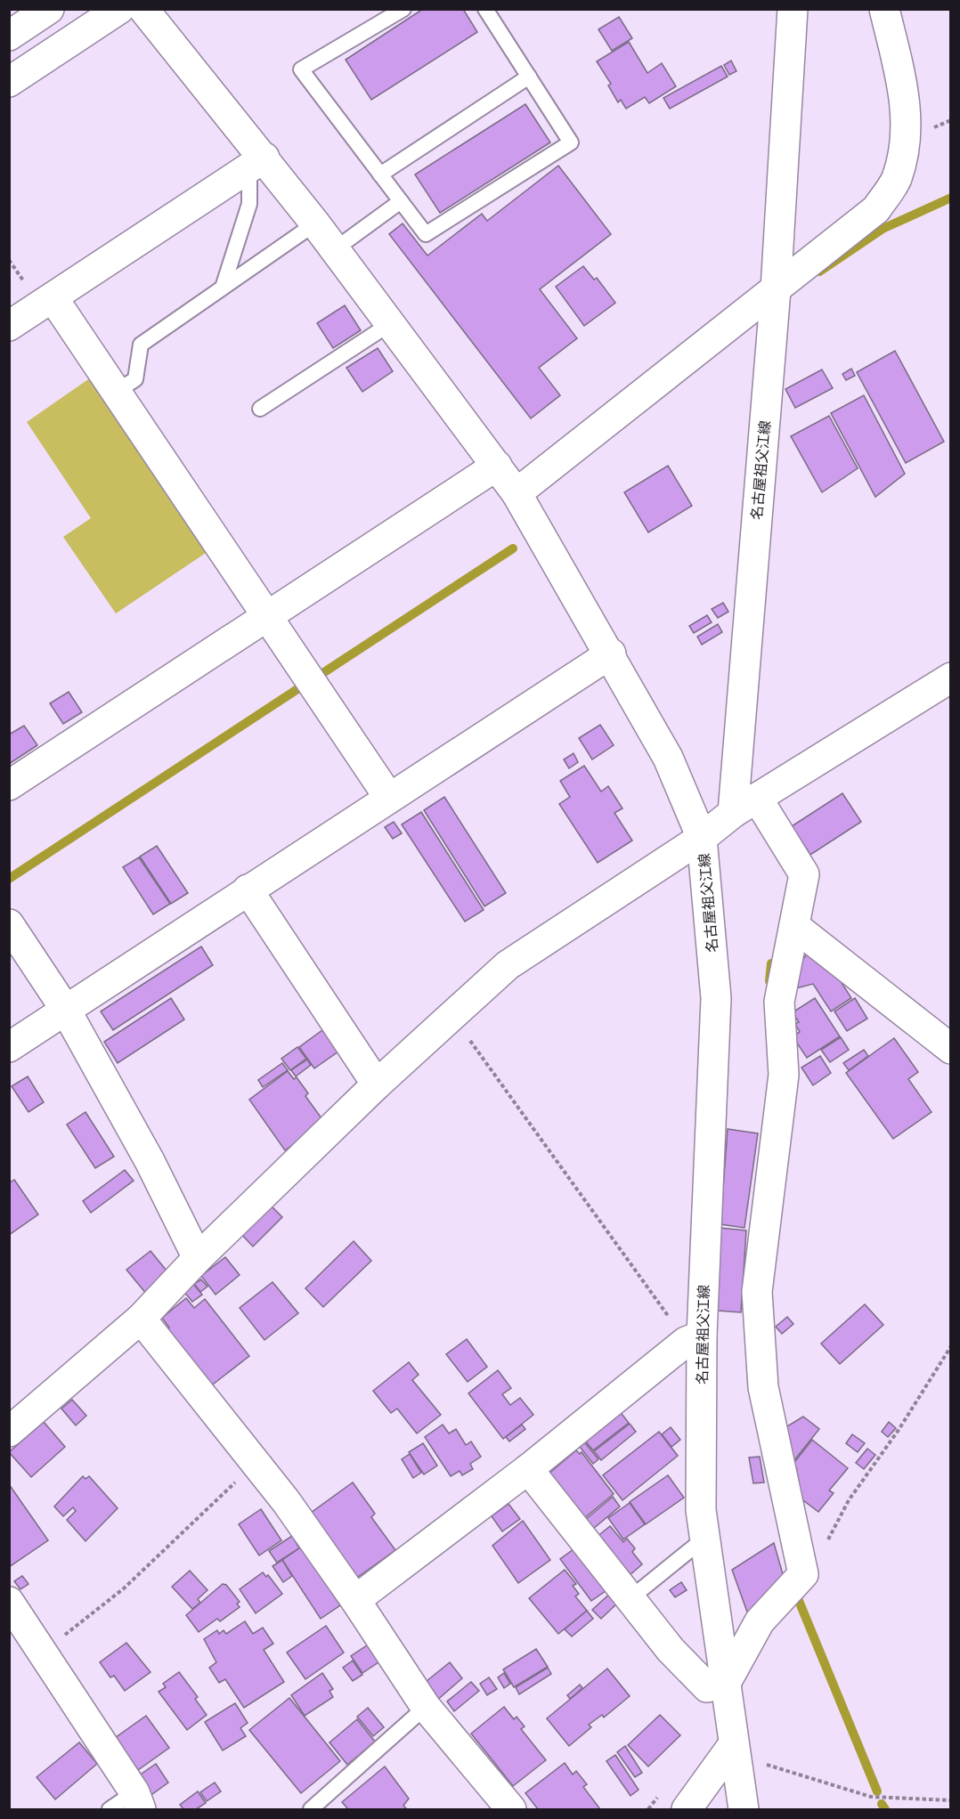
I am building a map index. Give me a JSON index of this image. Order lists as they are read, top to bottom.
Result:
{
  "streets": {
    "street": ["名古屋祖父江線"]
  }
}
